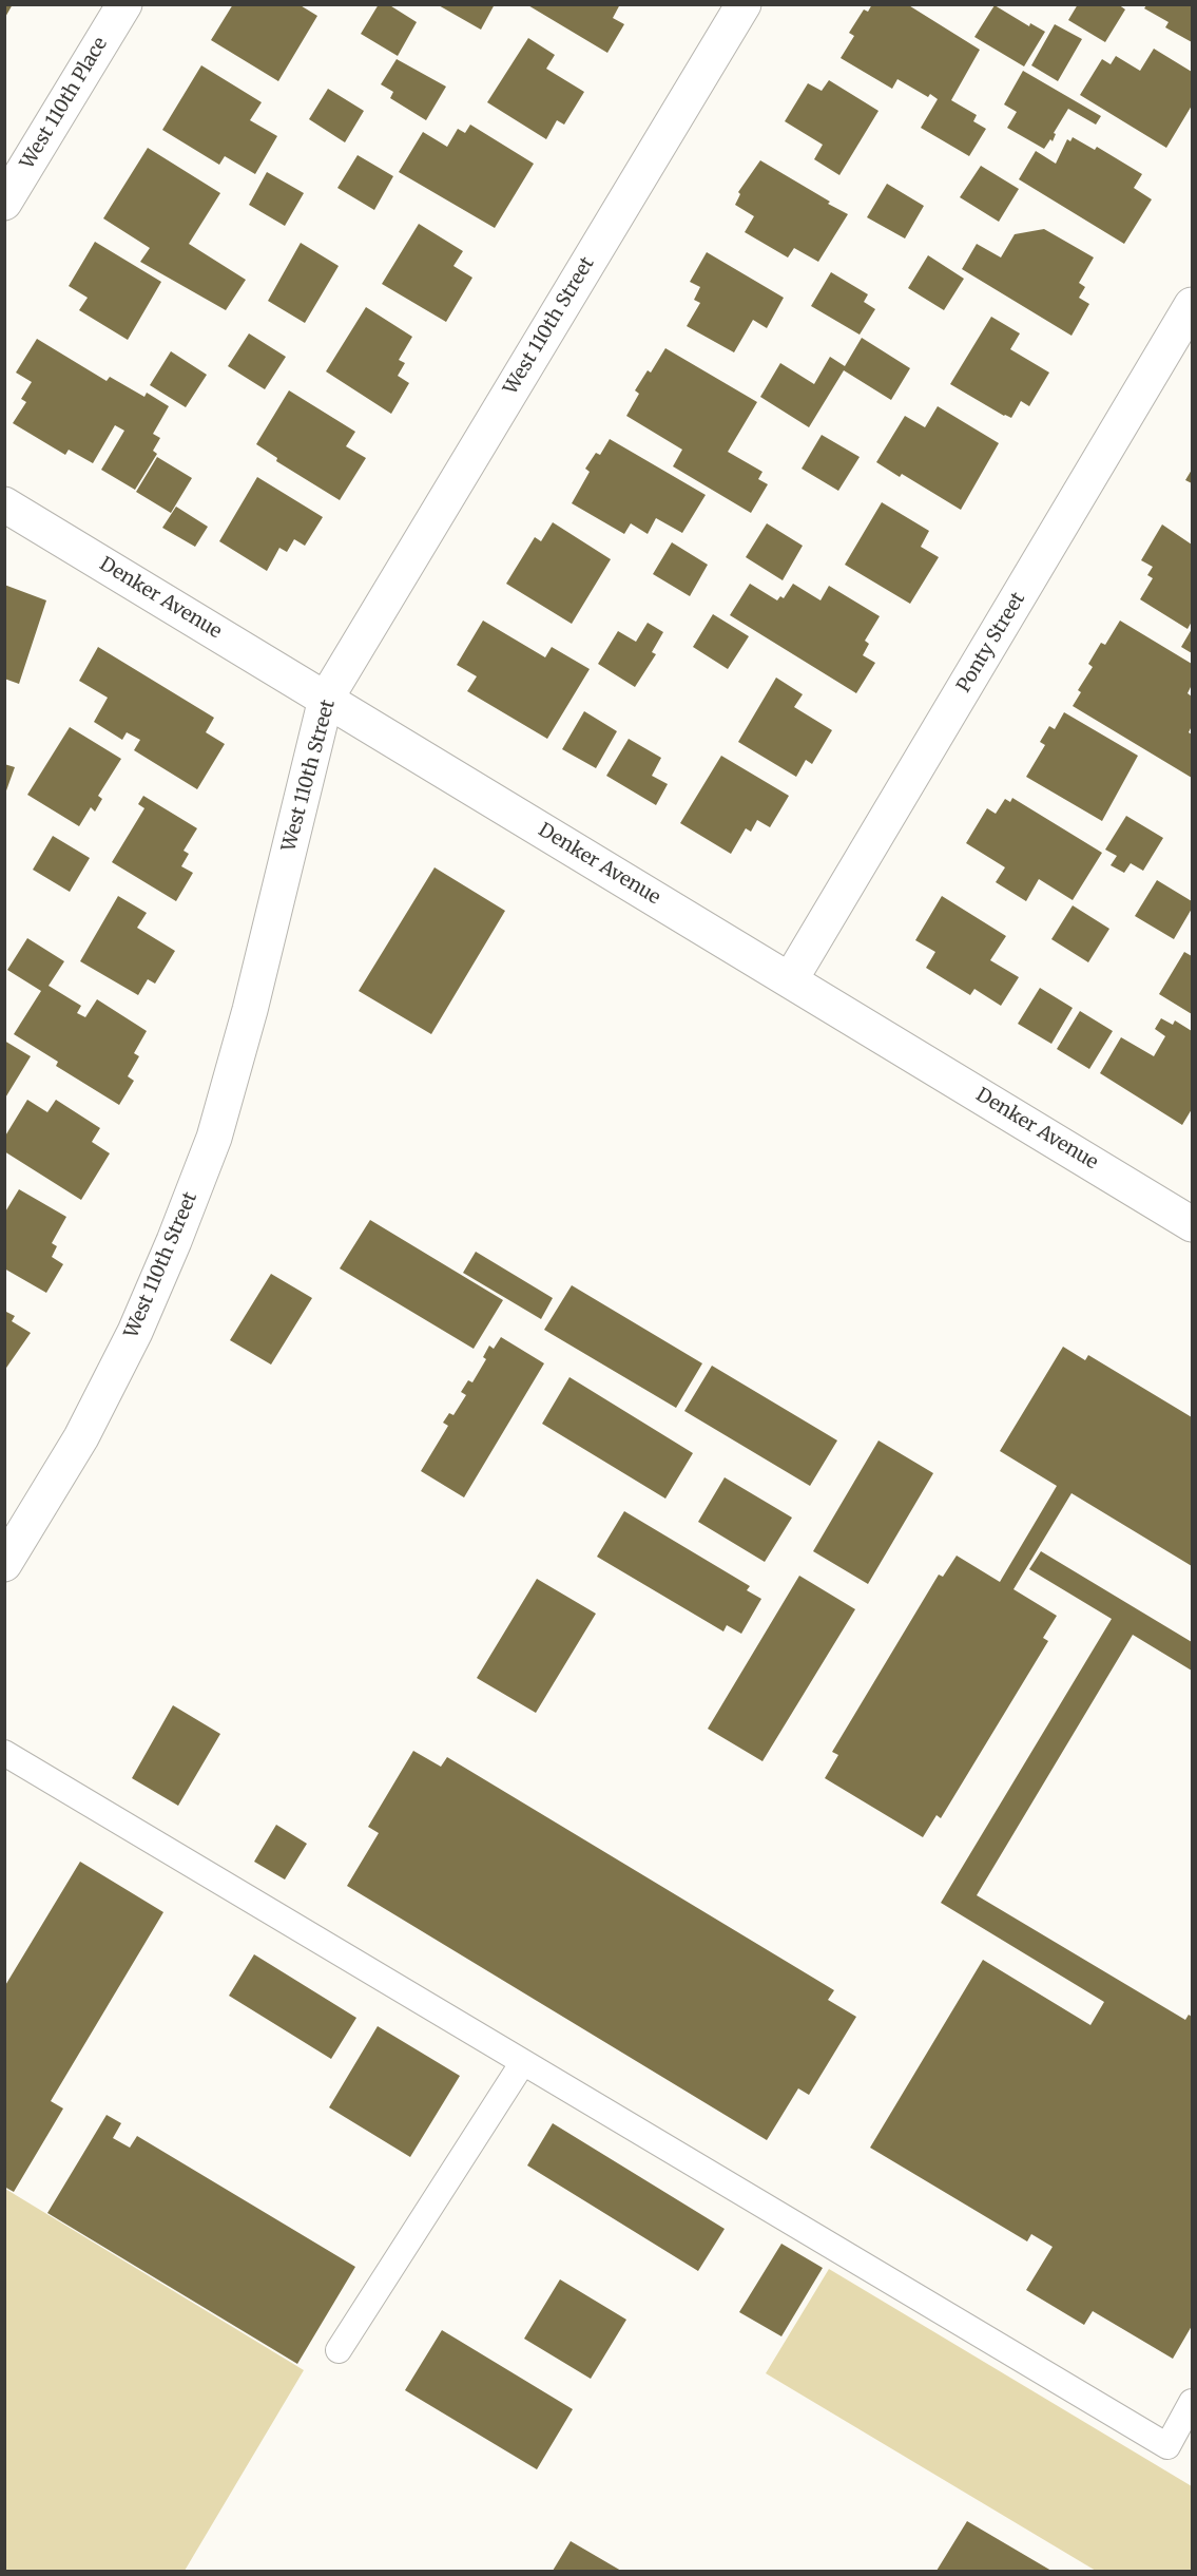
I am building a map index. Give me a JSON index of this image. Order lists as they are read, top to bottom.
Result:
{
  "streets": {
    "street": [
      "West 110th Place",
      "West 110th Street",
      "Denker Avenue",
      "Ponty Street"
    ]
  },
  "crossings": [
    ["West 110th Street", "Denker Avenue"],
    ["Denker Avenue", "Ponty Street"]
  ]
}
